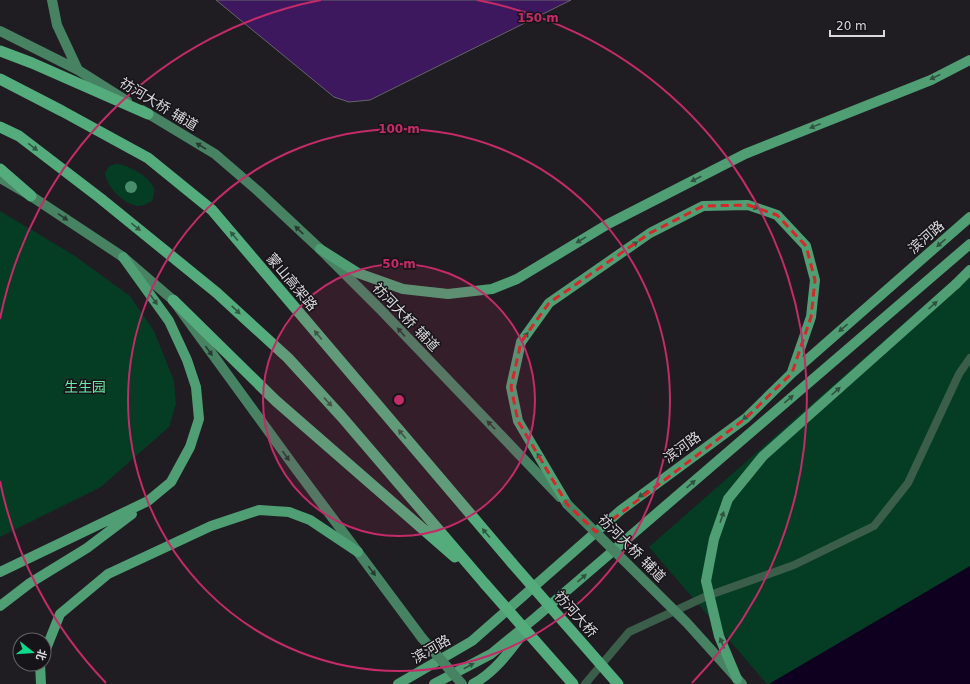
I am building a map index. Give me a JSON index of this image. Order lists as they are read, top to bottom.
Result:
{
  "streets": {
    "highway": ["蒙山高架路", "祊河大桥"],
    "main road": ["祊河大桥 辅道", "滨河路"]
  },
  "crossings": [
    ["蒙山高架路", "祊河大桥"]
  ],
  "one_way": ["祊河大桥 辅道"],
  "parks": ["生生园"],
  "scale_bar": "20 m",
  "north": "right",
  "rings": ["150 m", "100 m", "50 m"]
}
